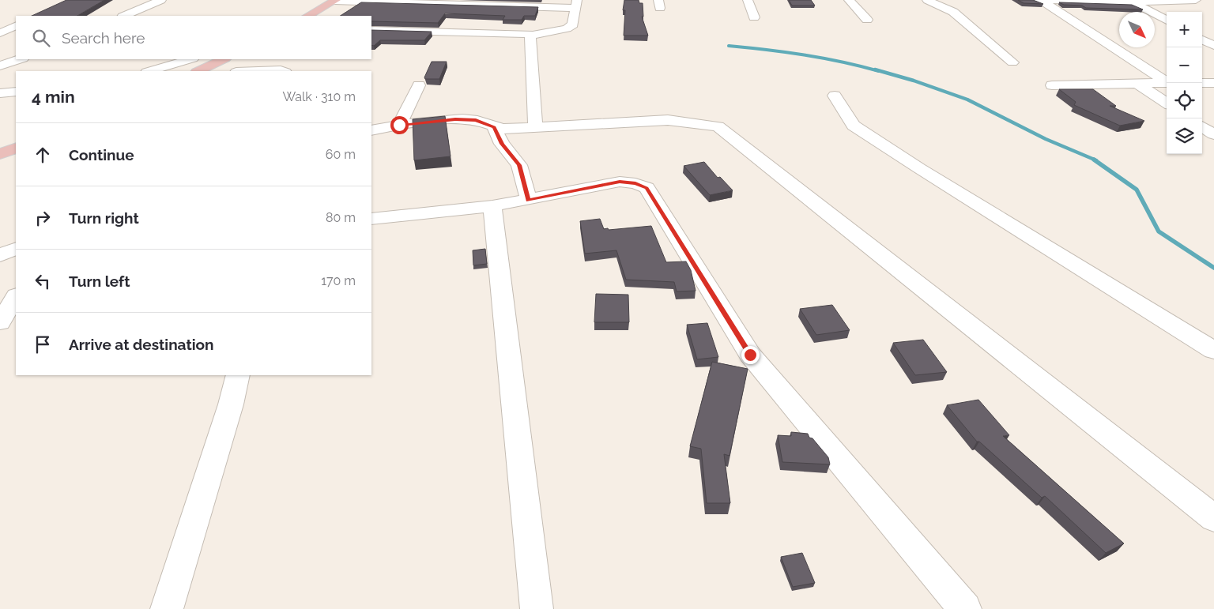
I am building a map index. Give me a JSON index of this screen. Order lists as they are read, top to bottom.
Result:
{
  "north": "bottom right",
  "page": {
    "map_buttons": ["+", "−"],
    "search": "Search here",
    "heading": ["4 min", "Walk · 310 m"],
    "list": [
      ["Continue", "60 m"],
      ["Turn right", "80 m"],
      ["Turn left", "170 m"],
      "Arrive at destination"
    ]
  }
}
